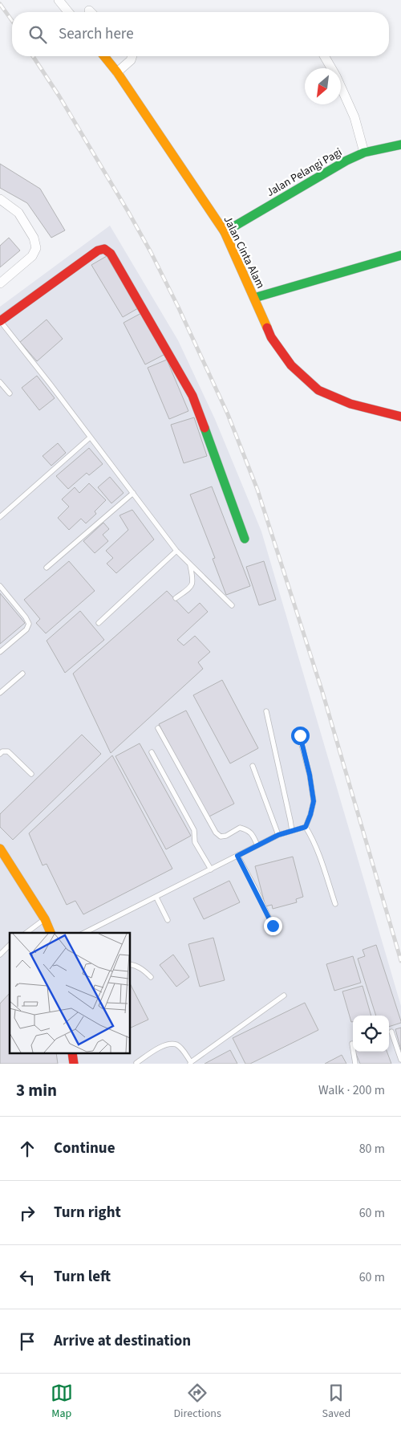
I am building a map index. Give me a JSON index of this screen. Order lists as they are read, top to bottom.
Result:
{
  "streets": {
    "street": ["Jalan Pelangi Pagi", "Jalan Cinta Alam"]
  },
  "crossings": [
    ["Jalan Pelangi Pagi", "Jalan Cinta Alam"]
  ],
  "north": "bottom left",
  "page": {
    "search": "Search here",
    "heading": ["3 min", "Walk · 200 m"],
    "list": [
      ["Continue", "80 m"],
      ["Turn right", "60 m"],
      ["Turn left", "60 m"],
      "Arrive at destination"
    ],
    "nav": ["Map", "Directions", "Saved"]
  }
}
